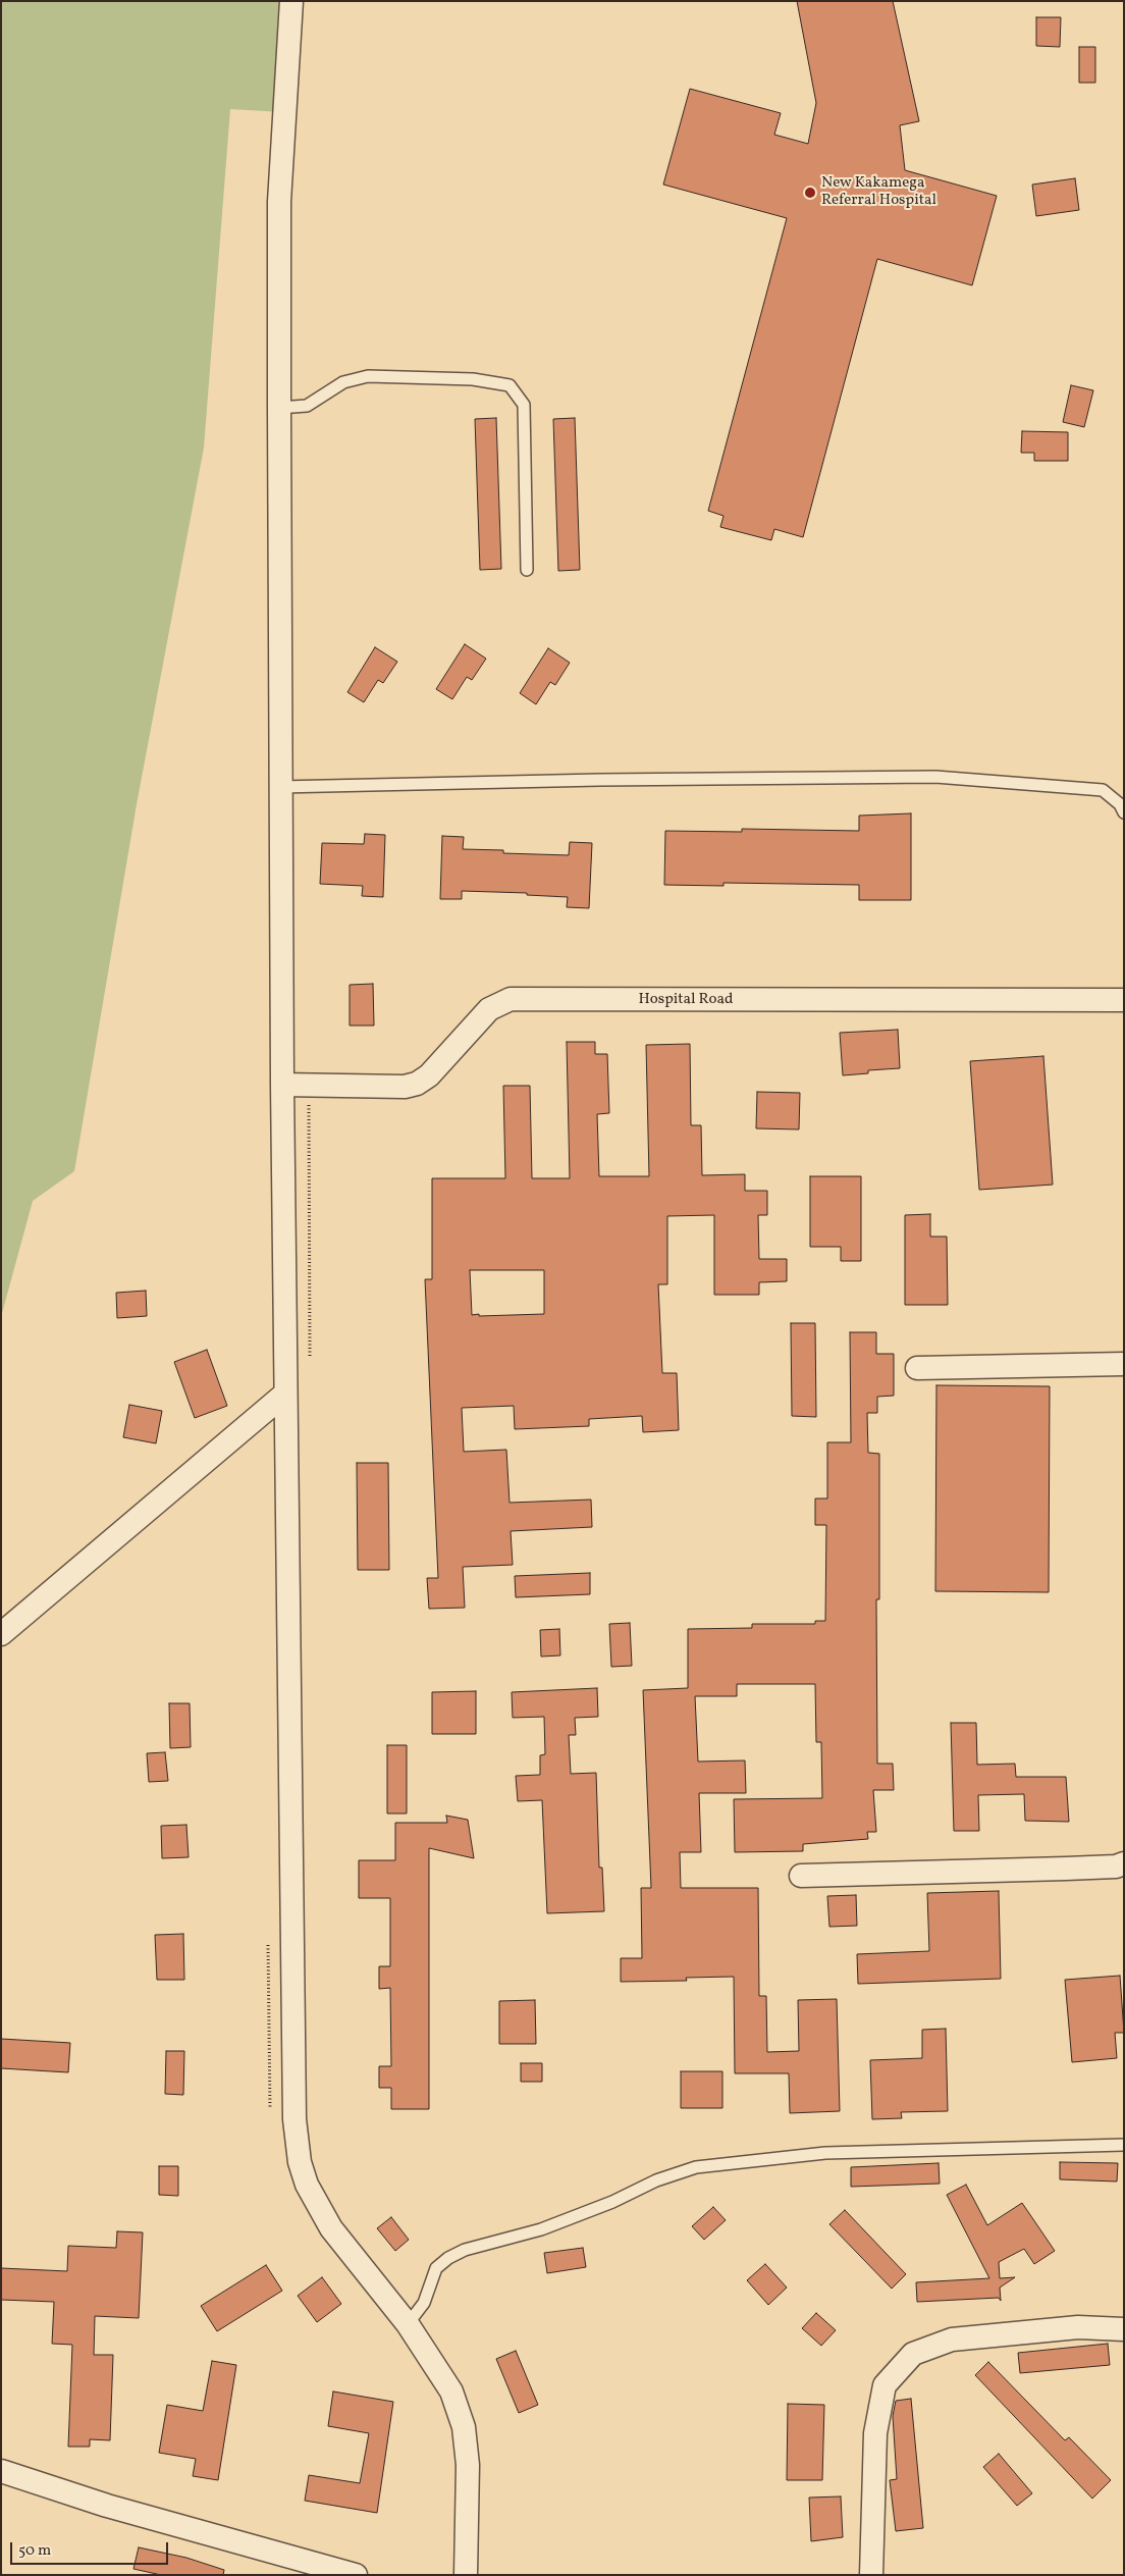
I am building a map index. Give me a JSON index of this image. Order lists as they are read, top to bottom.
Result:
{
  "streets": {
    "street": ["Hospital Road"]
  },
  "places": ["New Kakamega Referral Hospital"],
  "scale_bar": "50 m"
}
